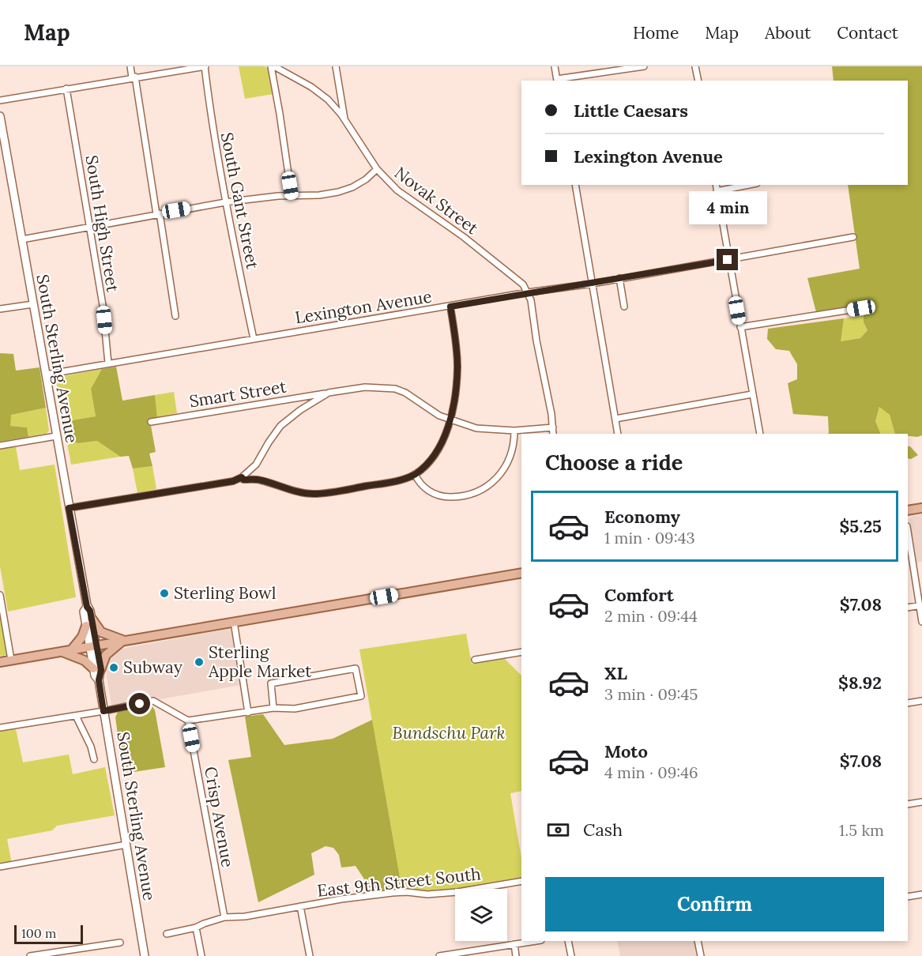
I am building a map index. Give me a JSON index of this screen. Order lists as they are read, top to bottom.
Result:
{
  "streets": {
    "main road": ["South Sterling Avenue"],
    "street": [
      "South Gant Street",
      "Novak Street",
      "South High Street",
      "Lexington Avenue",
      "Smart Street",
      "Crisp Avenue",
      "East 9th Street South"
    ]
  },
  "crossings": [
    ["South Gant Street", "Lexington Avenue"],
    ["Novak Street", "Lexington Avenue"],
    ["South High Street", "Lexington Avenue"],
    ["Lexington Avenue", "South Sterling Avenue"],
    ["Crisp Avenue", "East 9th Street South"]
  ],
  "parks": ["Bundschu Park"],
  "places": ["Sterling Bowl", "Sterling Apple Market", "Subway"],
  "scale_bar": "100 m",
  "page": {
    "header": "Map",
    "nav": [
      "Home",
      "Map",
      "About",
      "Contact"
    ],
    "banner": ["Little Caesars", "Lexington Avenue"],
    "bubble": "4 min",
    "heading": "Choose a ride",
    "list": [
      {
        "name": "Economy",
        "note": "1 min · 09:43",
        "value": "$5.25"
      },
      {
        "name": "Comfort",
        "note": "2 min · 09:44",
        "value": "$7.08"
      },
      {
        "name": "XL",
        "note": "3 min · 09:45",
        "value": "$8.92"
      },
      {
        "name": "Moto",
        "note": "4 min · 09:46",
        "value": "$7.08"
      }
    ],
    "pay": ["Cash", "1.5 km"],
    "buttons": "Confirm",
    "scale": "100 m"
  }
}
